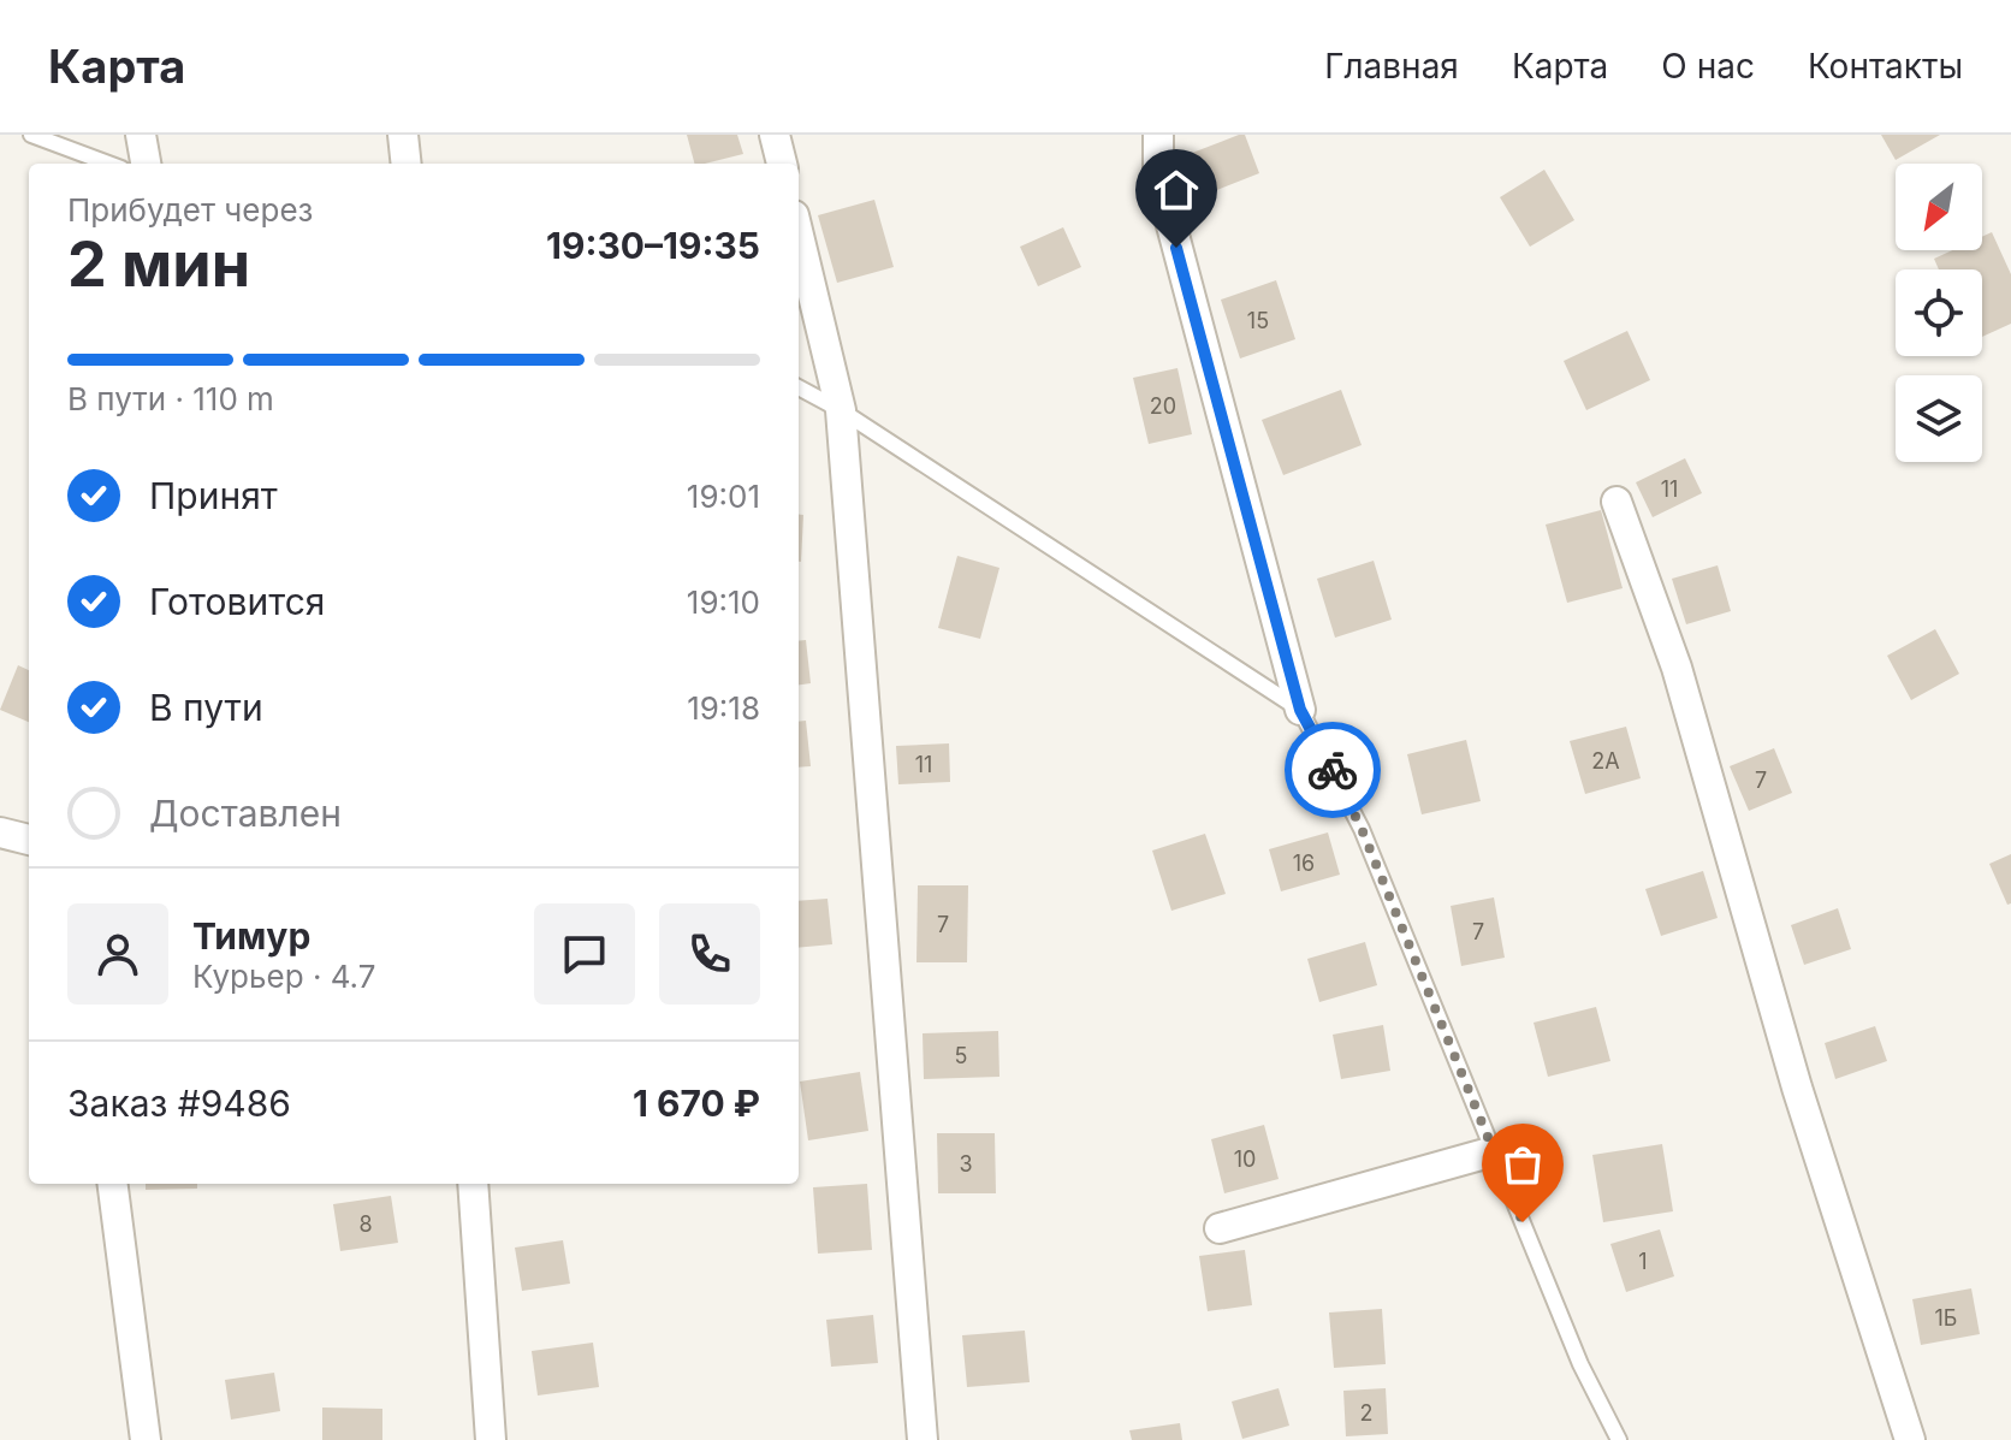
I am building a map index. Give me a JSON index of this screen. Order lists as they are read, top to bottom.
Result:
{
  "house_numbers": [
    "15",
    "20",
    "11",
    "2А",
    "11",
    "7",
    "16",
    "7",
    "7",
    "5",
    "10",
    "3",
    "8",
    "1",
    "1Б",
    "2"
  ],
  "north": "bottom left",
  "page": {
    "header": "Карта",
    "nav": [
      "Главная",
      "Карта",
      "О нас",
      "Контакты"
    ],
    "heading": ["2 мин", "Прибудет через", "19:30–19:35"],
    "panel": [
      "Тимур",
      "Курьер · 4.7",
      "Заказ #9486",
      "1 670 ₽"
    ],
    "bar": "В пути · 110 m",
    "list": [
      ["Принят", "19:01"],
      ["Готовится", "19:10"],
      ["В пути", "19:18"],
      "Доставлен"
    ]
  }
}
